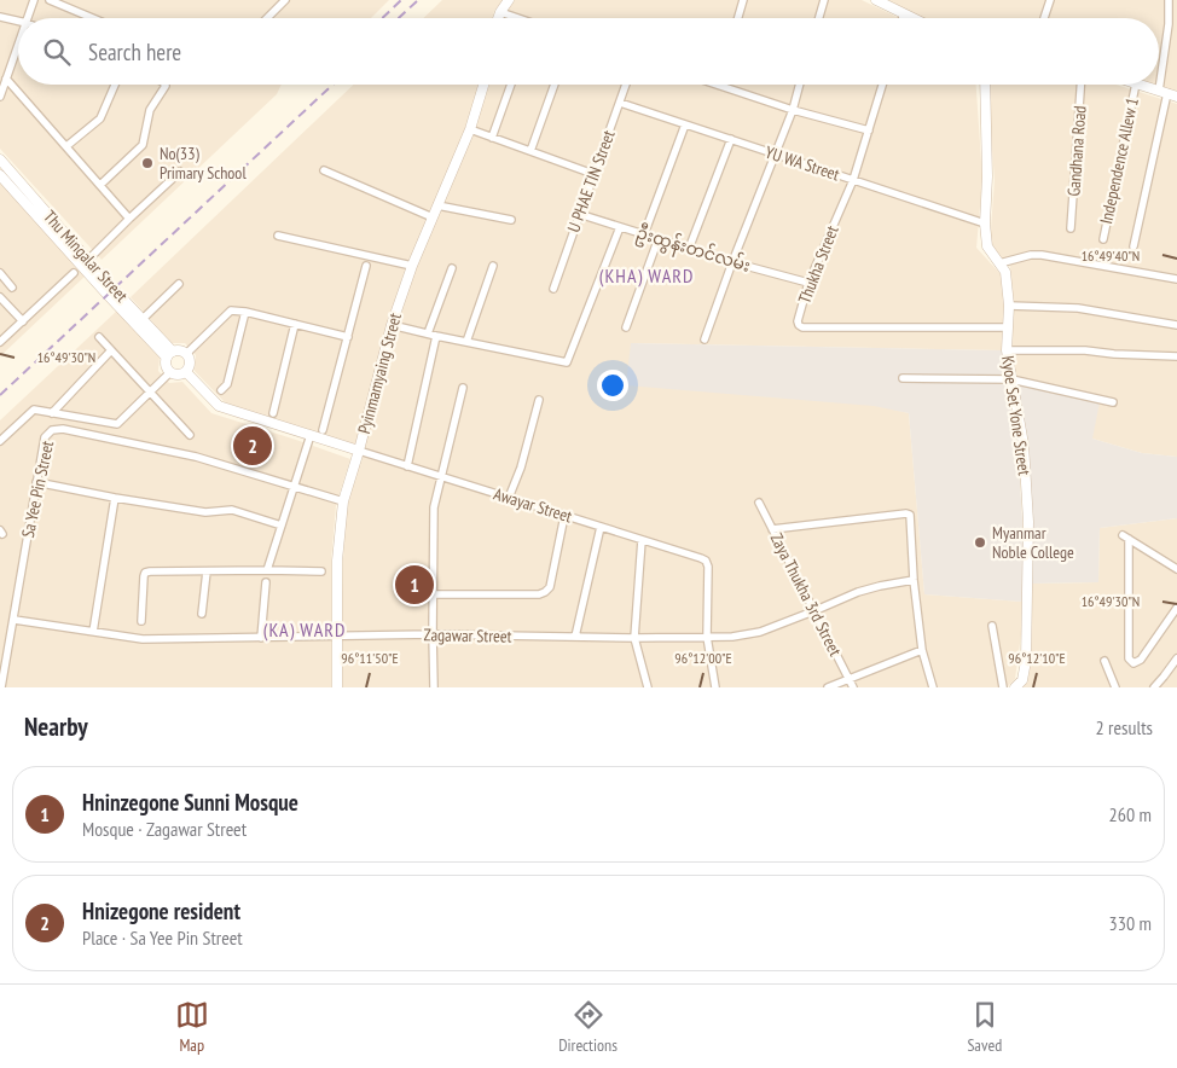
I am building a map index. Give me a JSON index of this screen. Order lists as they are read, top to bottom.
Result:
{
  "streets": {
    "street": [
      "Gandhana Road",
      "Independence Allew 1",
      "YU WA Street",
      "U PHAE TIN Street",
      "ဦးထွန်းတင်လမ်း",
      "Thu Mingalar Street",
      "Thukha Street",
      "Pyinmamyaing Street",
      "Kyoe Set Yone Street",
      "Sa Yee Pin Street",
      "Awayar Street",
      "Zaya Thukha 3rd Street",
      "Zagawar Street"
    ]
  },
  "crossings": [
    ["YU WA Street", "U PHAE TIN Street"],
    ["YU WA Street", "Thukha Street"],
    ["YU WA Street", "Kyoe Set Yone Street"],
    ["U PHAE TIN Street", "ဦးထွန်းတင်လမ်း"],
    ["ဦးထွန်းတင်လမ်း", "Thukha Street"],
    ["Thukha Street", "Kyoe Set Yone Street"],
    ["Pyinmamyaing Street", "Awayar Street"],
    ["Pyinmamyaing Street", "Zagawar Street"],
    ["Sa Yee Pin Street", "Zagawar Street"],
    ["Awayar Street", "Zagawar Street"],
    ["Zaya Thukha 3rd Street", "Zagawar Street"]
  ],
  "districts": ["(KHA) WARD", "(KA) WARD"],
  "places": ["No(33) Primary School", "Myanmar Noble College"],
  "page": {
    "search": "Search here",
    "pins": ["2", "1"],
    "heading": ["Nearby", "2 results"],
    "list": [
      {
        "mark": "1",
        "name": "Hninzegone Sunni Mosque",
        "note": "Mosque · Zagawar Street",
        "value": "260 m"
      },
      {
        "mark": "2",
        "name": "Hnizegone resident",
        "note": "Place · Sa Yee Pin Street",
        "value": "330 m"
      }
    ],
    "nav": ["Map", "Directions", "Saved"]
  },
  "coordinates": [
    "16°49'40\"N",
    "16°49'30\"N",
    "96°11'50\"E",
    "96°12'00\"E",
    "96°12'10\"E"
  ]
}
